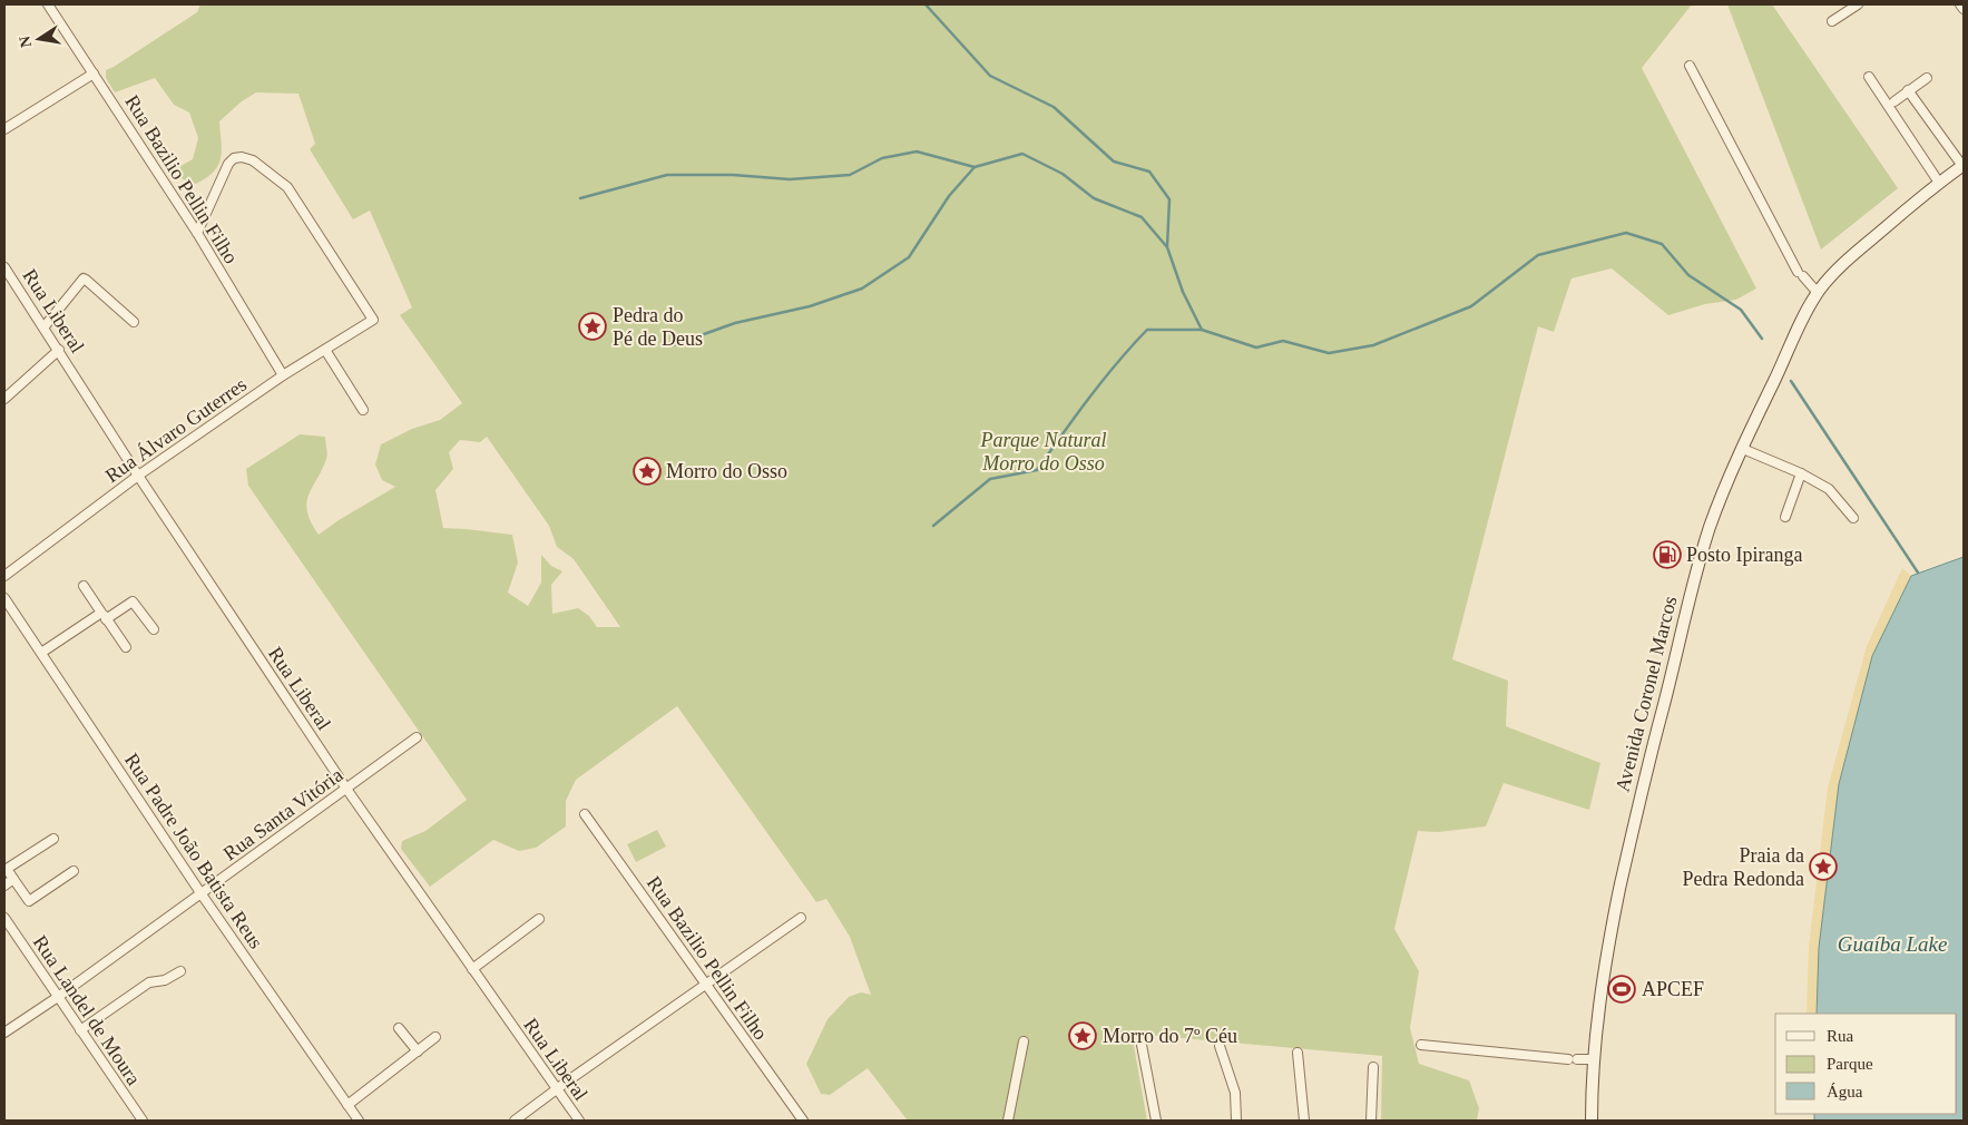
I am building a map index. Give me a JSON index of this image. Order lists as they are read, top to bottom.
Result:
{
  "streets": {
    "main road": ["Avenida Coronel Marcos"],
    "street": [
      "Rua Bazilio Pellin Filho",
      "Rua Liberal",
      "Rua Álvaro Guterres",
      "Rua Santa Vitória",
      "Rua Padre João Batista Reus",
      "Rua Landel de Moura"
    ]
  },
  "crossings": [
    ["Rua Bazilio Pellin Filho", "Rua Álvaro Guterres"],
    ["Rua Liberal", "Rua Álvaro Guterres"],
    ["Rua Liberal", "Rua Santa Vitória"],
    ["Rua Santa Vitória", "Rua Padre João Batista Reus"],
    ["Rua Santa Vitória", "Rua Landel de Moura"]
  ],
  "water": ["Guaíba Lake"],
  "parks": ["Parque Natural Morro do Osso"],
  "places": {
    "place": [
      "Pedra do Pé de Deus",
      "Morro do Osso",
      "Praia da Pedra Redonda",
      "Morro do 7º Céu"
    ],
    "fuel station": ["Posto Ipiranga"],
    "sports": ["APCEF"]
  },
  "legend": ["Rua", "Parque", "Água"],
  "north": "left"
}
